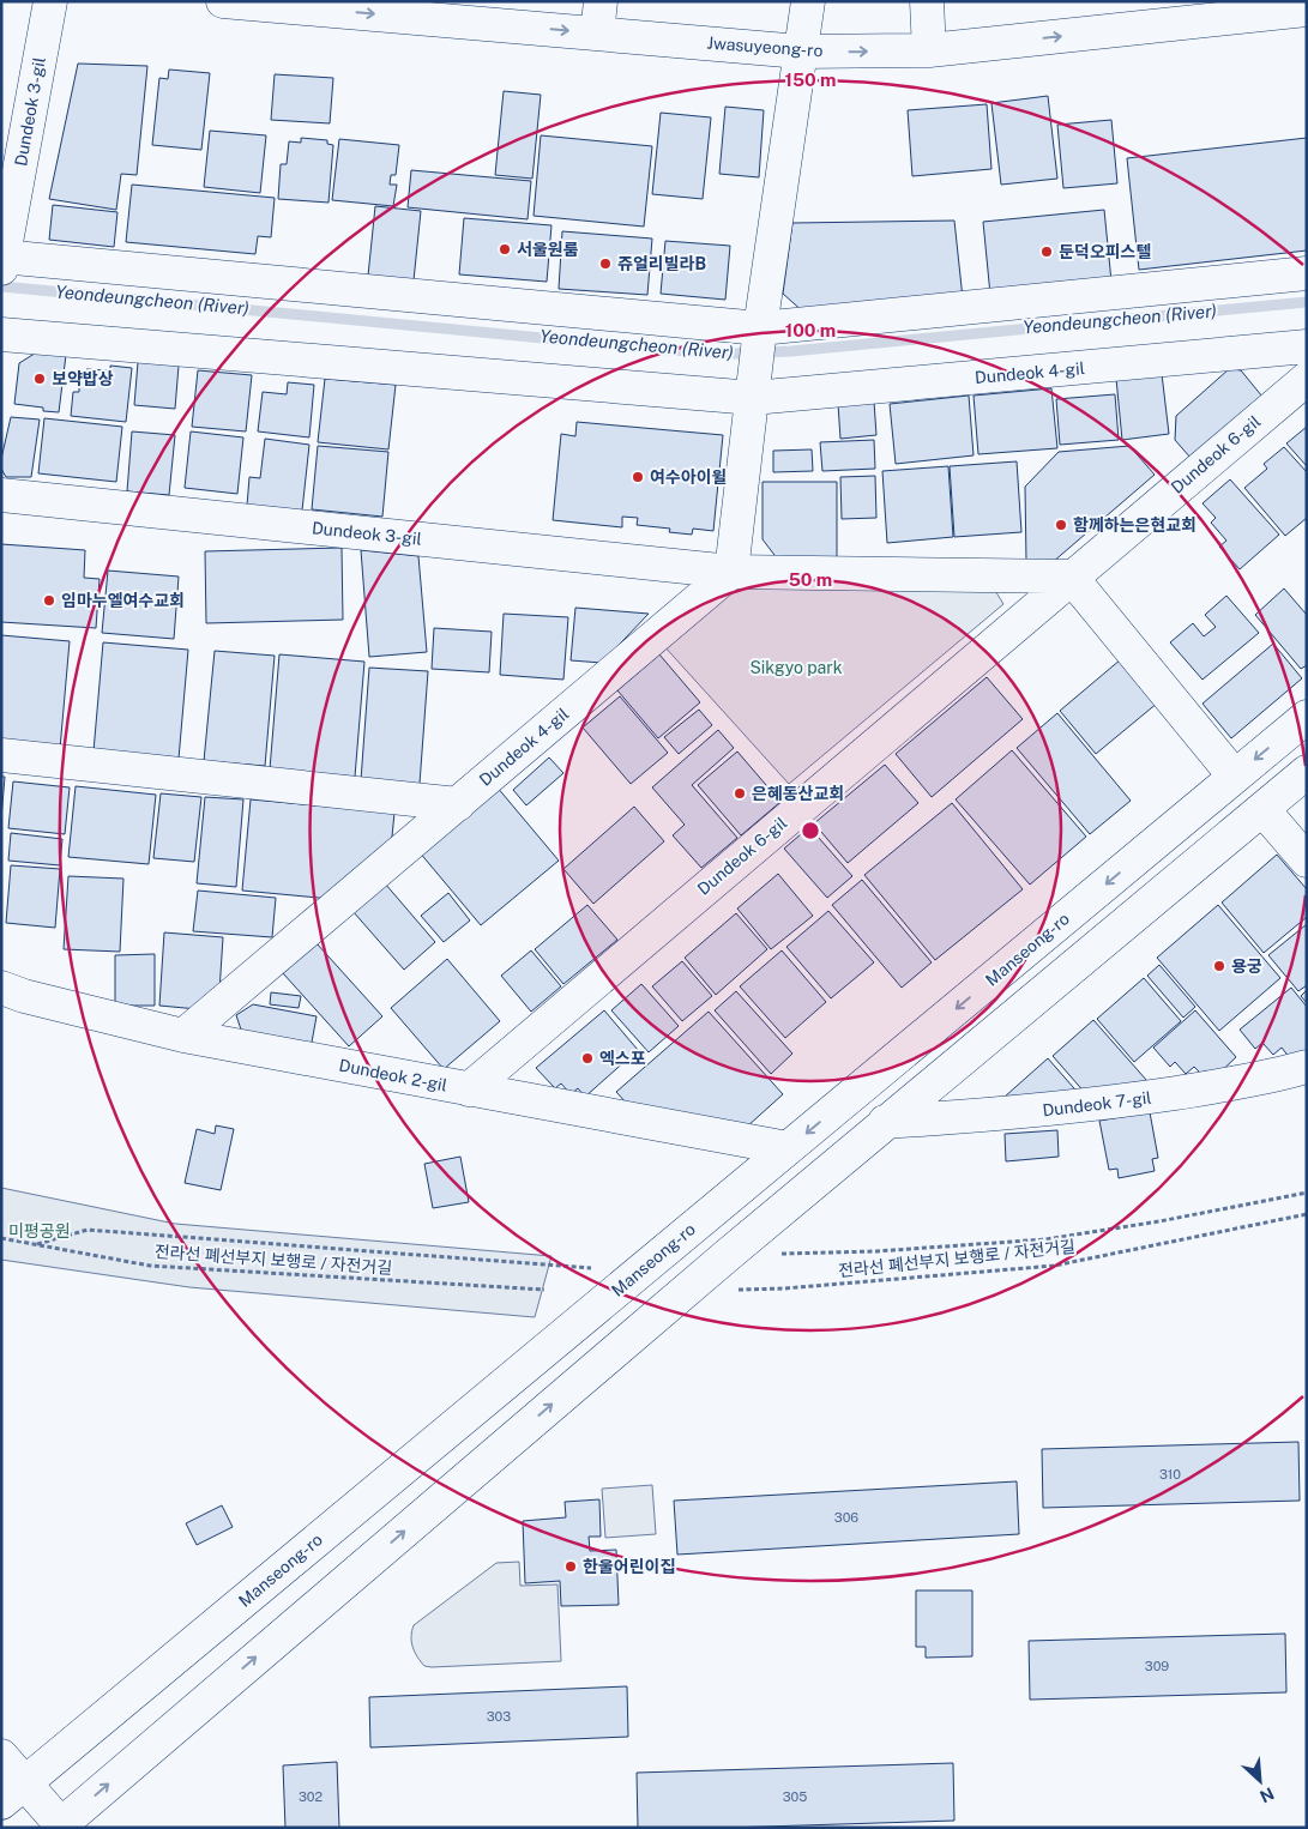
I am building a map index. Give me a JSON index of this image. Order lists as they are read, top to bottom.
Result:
{
  "streets": {
    "street": [
      "Jwasuyeong-ro",
      "Dundeok 3-gil",
      "Dundeok 4-gil",
      "Dundeok 6-gil",
      "Manseong-ro",
      "Dundeok 2-gil",
      "Dundeok 7-gil"
    ],
    "path": ["전라선 폐선부지 보행로 / 자전거길"]
  },
  "crossings": [
    ["Dundeok 3-gil", "Dundeok 4-gil"],
    ["Dundeok 4-gil", "Dundeok 2-gil"],
    ["Dundeok 6-gil", "Dundeok 2-gil"],
    ["Manseong-ro", "Dundeok 2-gil"]
  ],
  "water": ["Yeondeungcheon (River)"],
  "parks": ["Sikgyo park", "미평공원"],
  "places": [
    "서울원룸",
    "둔덕오피스텔",
    "쥬얼리빌라B",
    "보약밥상",
    "여수아이윌",
    "함께하는은현교회",
    "임마누엘여수교회",
    "은혜동산교회",
    "용궁",
    "엑스포",
    "한울어린이집"
  ],
  "house_numbers": [
    "310",
    "306",
    "309",
    "303",
    "302",
    "305"
  ],
  "north": "bottom right",
  "rings": ["150 m", "100 m", "50 m"]
}
